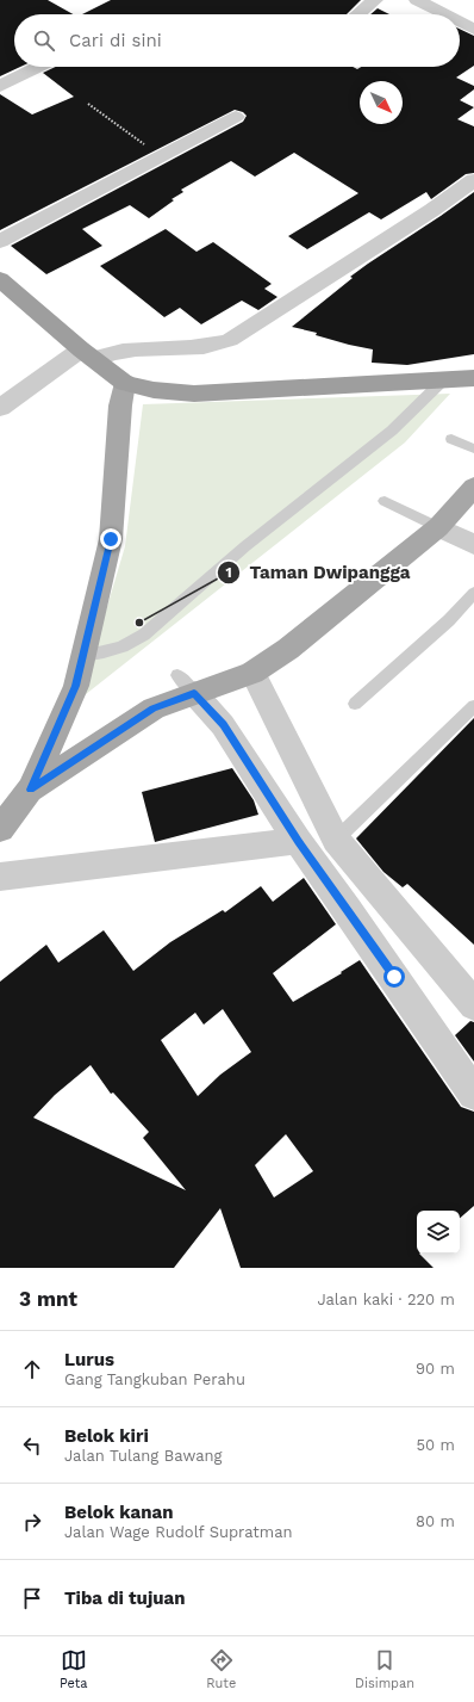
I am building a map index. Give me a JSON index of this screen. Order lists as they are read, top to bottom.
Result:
{
  "places": ["Taman Dwipangga"],
  "north": "bottom right",
  "page": {
    "search": "Cari di sini",
    "heading": ["3 mnt", "Jalan kaki · 220 m"],
    "list": [
      ["Lurus", "Gang Tangkuban Perahu", "90 m"],
      ["Belok kiri", "Jalan Tulang Bawang", "50 m"],
      ["Belok kanan", "Jalan Wage Rudolf Supratman", "80 m"],
      "Tiba di tujuan"
    ],
    "nav": ["Peta", "Rute", "Disimpan"]
  }
}
